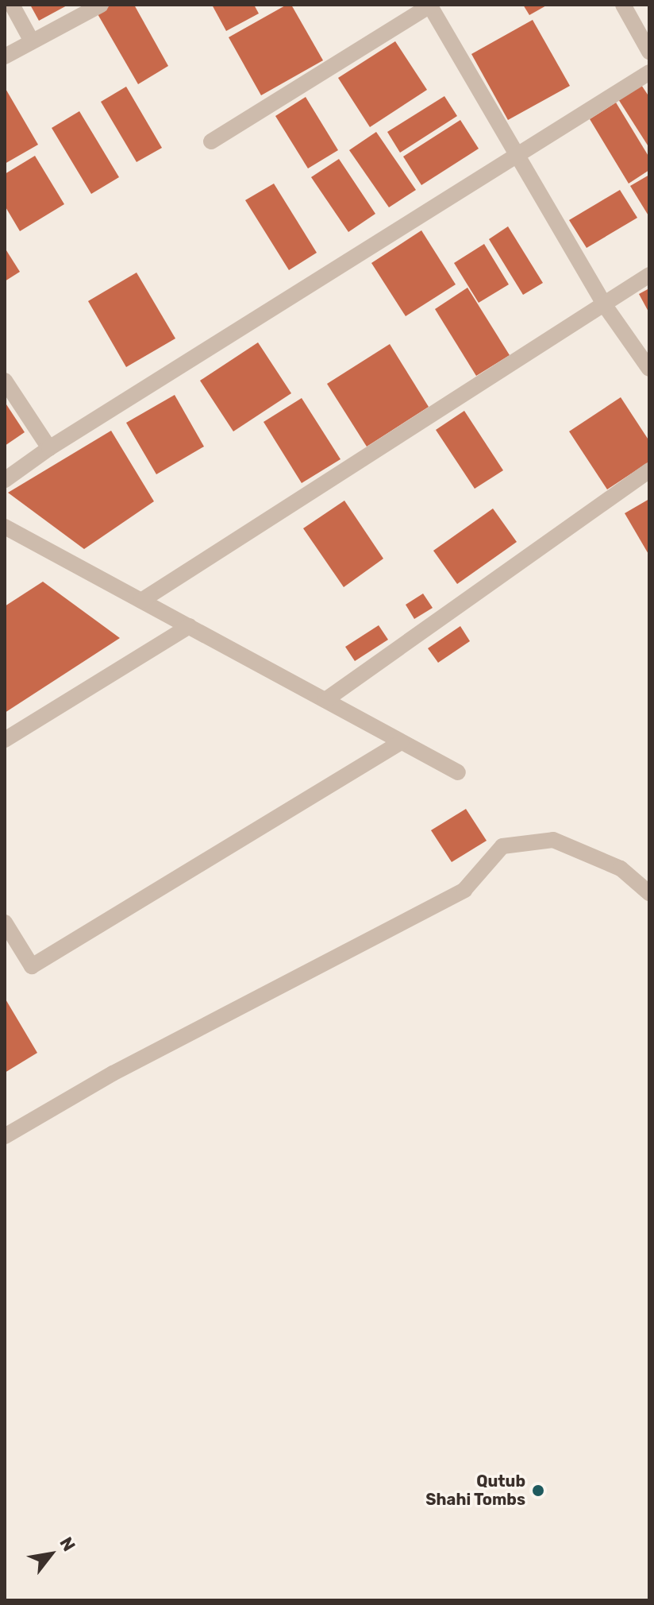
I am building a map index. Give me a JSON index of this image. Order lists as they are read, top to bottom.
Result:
{
  "places": ["Qutub Shahi Tombs"],
  "north": "top right"
}
